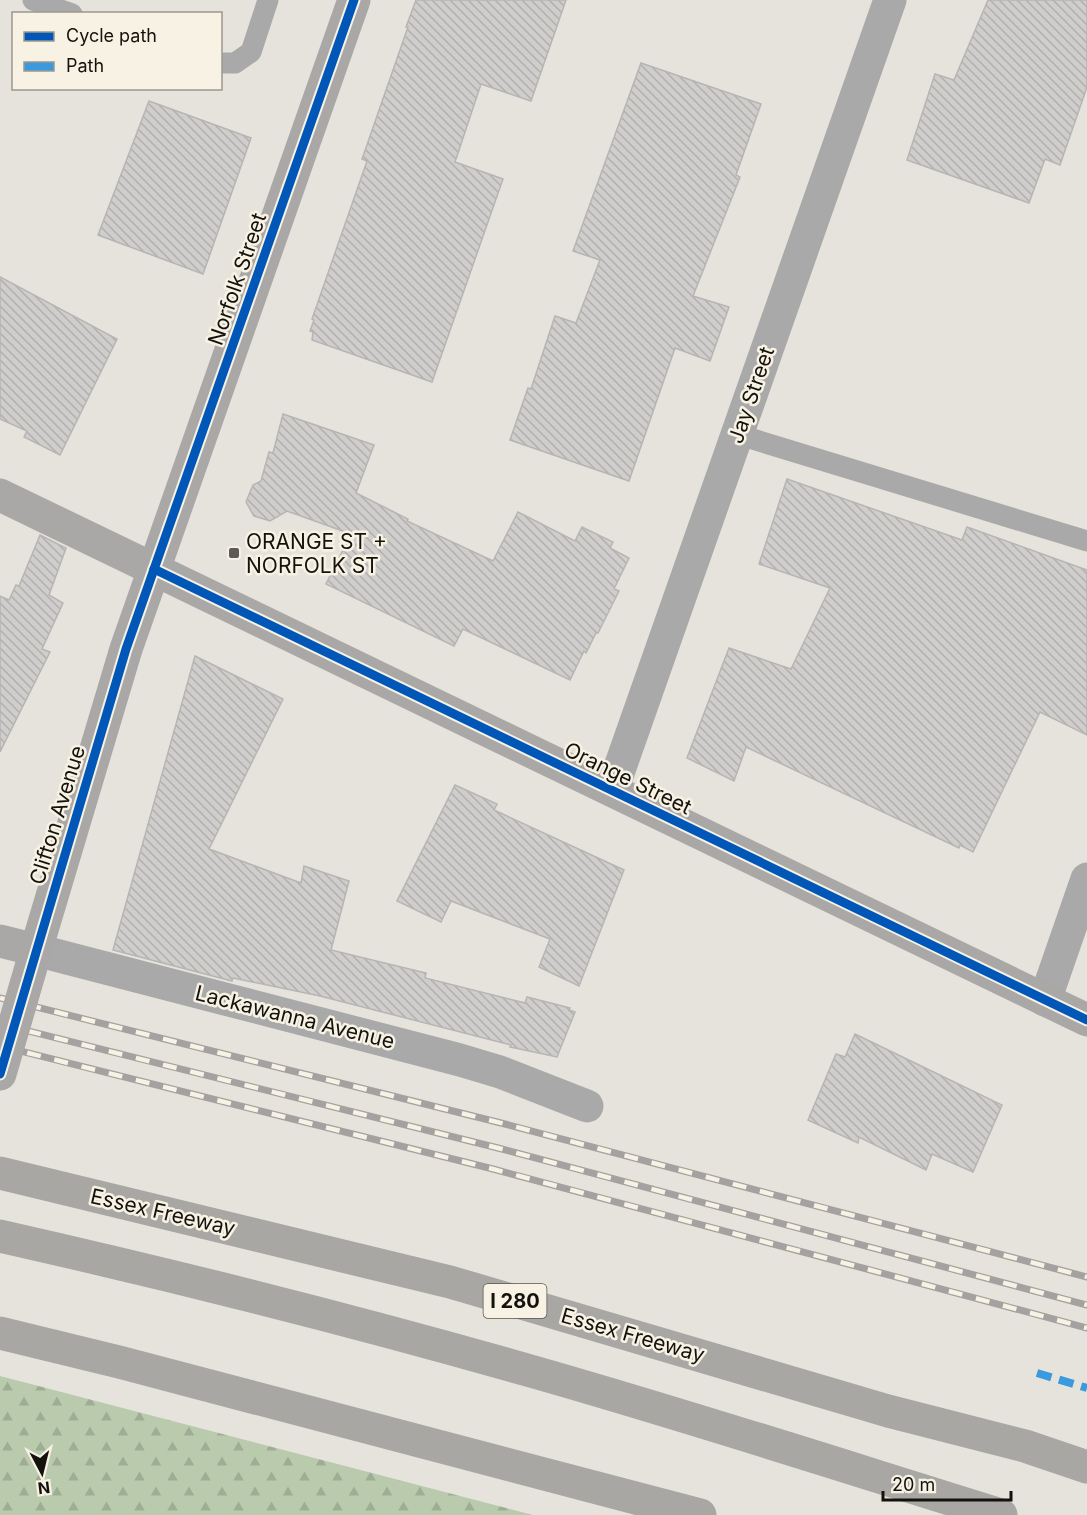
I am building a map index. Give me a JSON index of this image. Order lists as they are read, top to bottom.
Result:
{
  "streets": {
    "highway": ["Essex Freeway", "I 280"],
    "main road": [
      "Norfolk Street",
      "Orange Street",
      "Clifton Avenue",
      "Lackawanna Avenue"
    ],
    "street": ["Jay Street"]
  },
  "crossings": [
    ["Norfolk Street", "Orange Street"],
    ["Norfolk Street", "Clifton Avenue"],
    ["Jay Street", "Orange Street"],
    ["Orange Street", "Clifton Avenue"],
    ["Clifton Avenue", "Lackawanna Avenue"]
  ],
  "places": {
    "transit": ["ORANGE ST + NORFOLK ST"]
  },
  "legend": ["Cycle path", "Path"],
  "scale_bar": "20 m",
  "north": "bottom"
}
